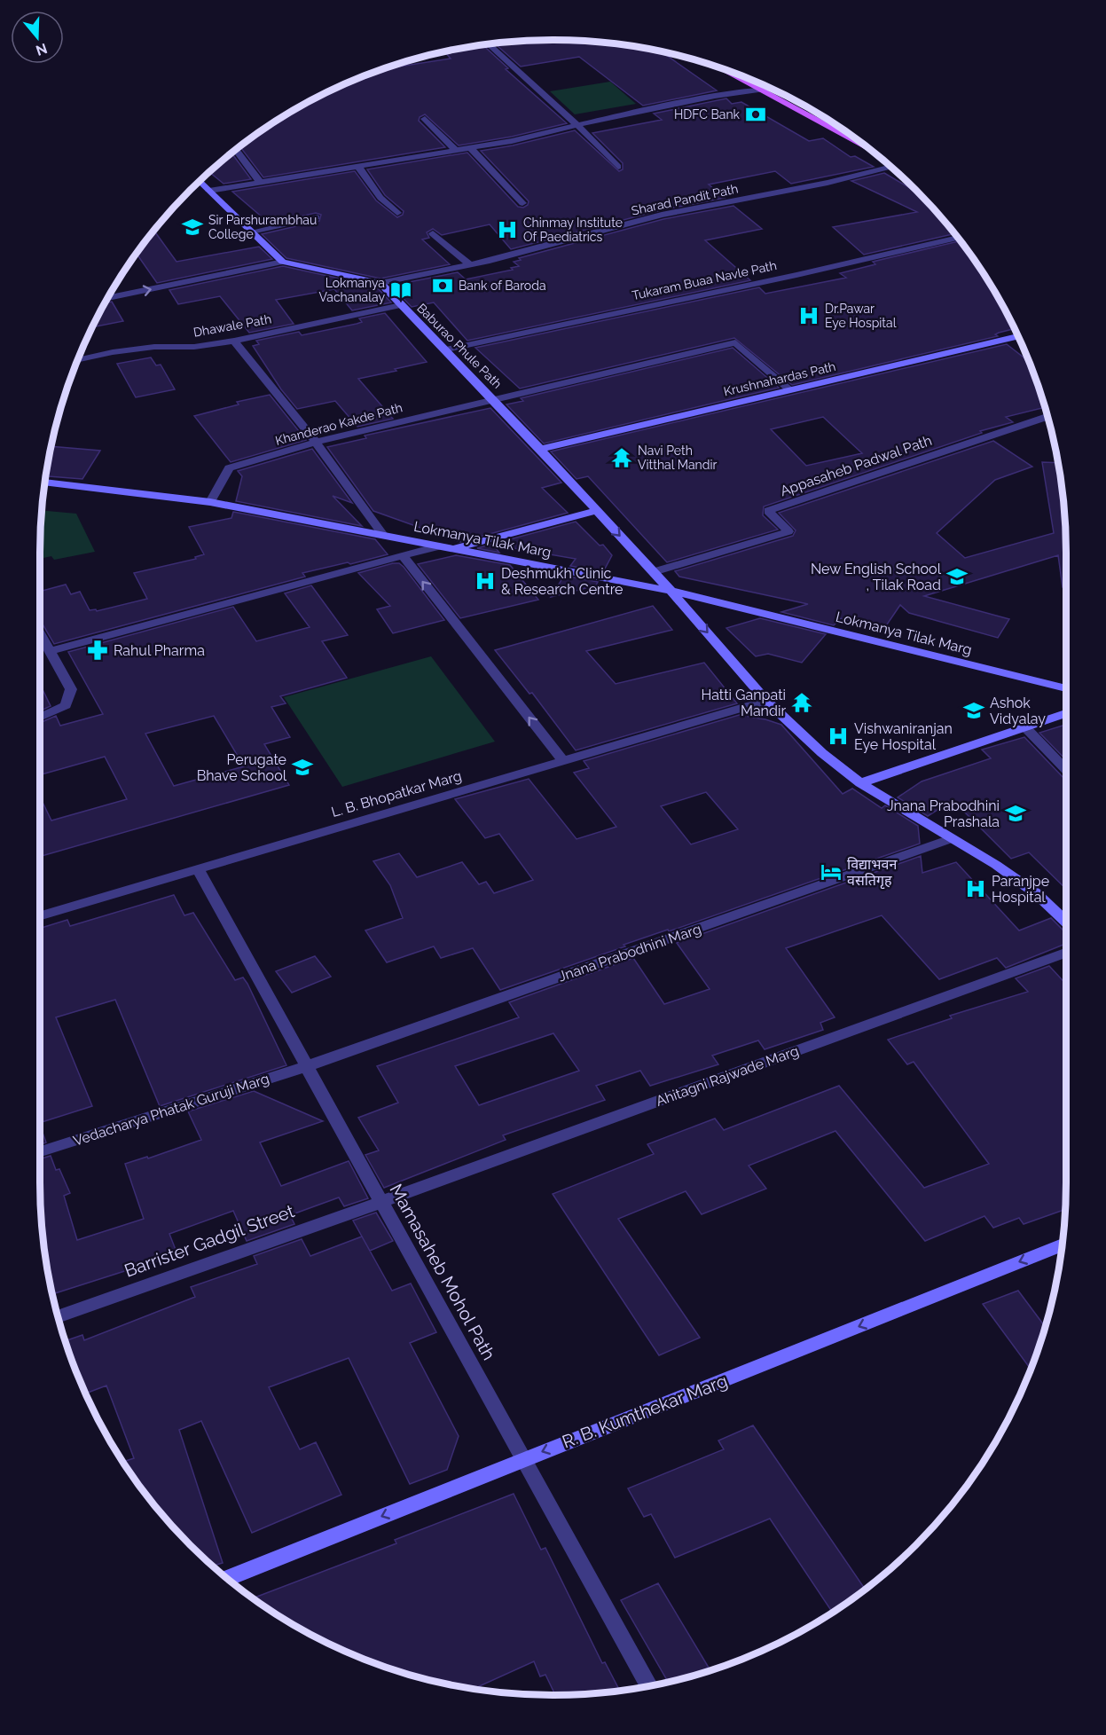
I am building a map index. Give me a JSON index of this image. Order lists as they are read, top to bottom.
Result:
{
  "streets": {
    "street": [
      "Sharad Pandit Path",
      "Tukaram Buaa Navle Path",
      "Dhawale Path",
      "Baburao Phule Path",
      "Krushnahardas Path",
      "Khanderao Kakde Path",
      "Appasaheb Padwal Path",
      "Lokmanya Tilak Marg",
      "L. B. Bhopatkar Marg",
      "Jnana Prabodhini Marg",
      "Ahitagni Rajwade Marg",
      "Vedacharya Phatak Guruji Marg",
      "Barrister Gadgil Street",
      "Mamasaheb Mohol Path",
      "R. B. Kumthekar Marg"
    ]
  },
  "crossings": [
    ["Sharad Pandit Path", "Baburao Phule Path"],
    ["Tukaram Buaa Navle Path", "Baburao Phule Path"],
    ["Dhawale Path", "Baburao Phule Path"],
    ["Baburao Phule Path", "Krushnahardas Path"],
    ["Baburao Phule Path", "Khanderao Kakde Path"],
    ["Baburao Phule Path", "Appasaheb Padwal Path"],
    ["Baburao Phule Path", "Lokmanya Tilak Marg"],
    ["Baburao Phule Path", "L. B. Bhopatkar Marg"],
    ["Baburao Phule Path", "Jnana Prabodhini Marg"],
    ["Krushnahardas Path", "Khanderao Kakde Path"],
    ["Khanderao Kakde Path", "Lokmanya Tilak Marg"],
    ["L. B. Bhopatkar Marg", "Mamasaheb Mohol Path"],
    ["Jnana Prabodhini Marg", "Vedacharya Phatak Guruji Marg"],
    ["Jnana Prabodhini Marg", "Mamasaheb Mohol Path"],
    ["Ahitagni Rajwade Marg", "Barrister Gadgil Street"],
    ["Ahitagni Rajwade Marg", "Mamasaheb Mohol Path"],
    ["Vedacharya Phatak Guruji Marg", "Mamasaheb Mohol Path"],
    ["Barrister Gadgil Street", "Mamasaheb Mohol Path"],
    ["Mamasaheb Mohol Path", "R. B. Kumthekar Marg"]
  ],
  "one_way": ["R. B. Kumthekar Marg"],
  "places": {
    "bank": ["HDFC Bank", "Bank of Baroda"],
    "school or university": [
      "Sir Parshurambhau College",
      "New English School , Tilak Road",
      "Ashok Vidyalay",
      "Perugate Bhave School",
      "Jnana Prabodhini Prashala"
    ],
    "hospital": [
      "Chinmay Institute Of Paediatrics",
      "Dr.Pawar Eye Hospital",
      "Deshmukh Clinic & Research Centre",
      "Vishwaniranjan Eye Hospital",
      "Paranjpe Hospital"
    ],
    "library": ["Lokmanya Vachanalay"],
    "temple": ["Navi Peth Vitthal Mandir", "Hatti Ganpati Mandir"],
    "pharmacy": ["Rahul Pharma"],
    "hotel": ["विद्याभवन वसतिगृह"]
  },
  "north": "bottom"
}
